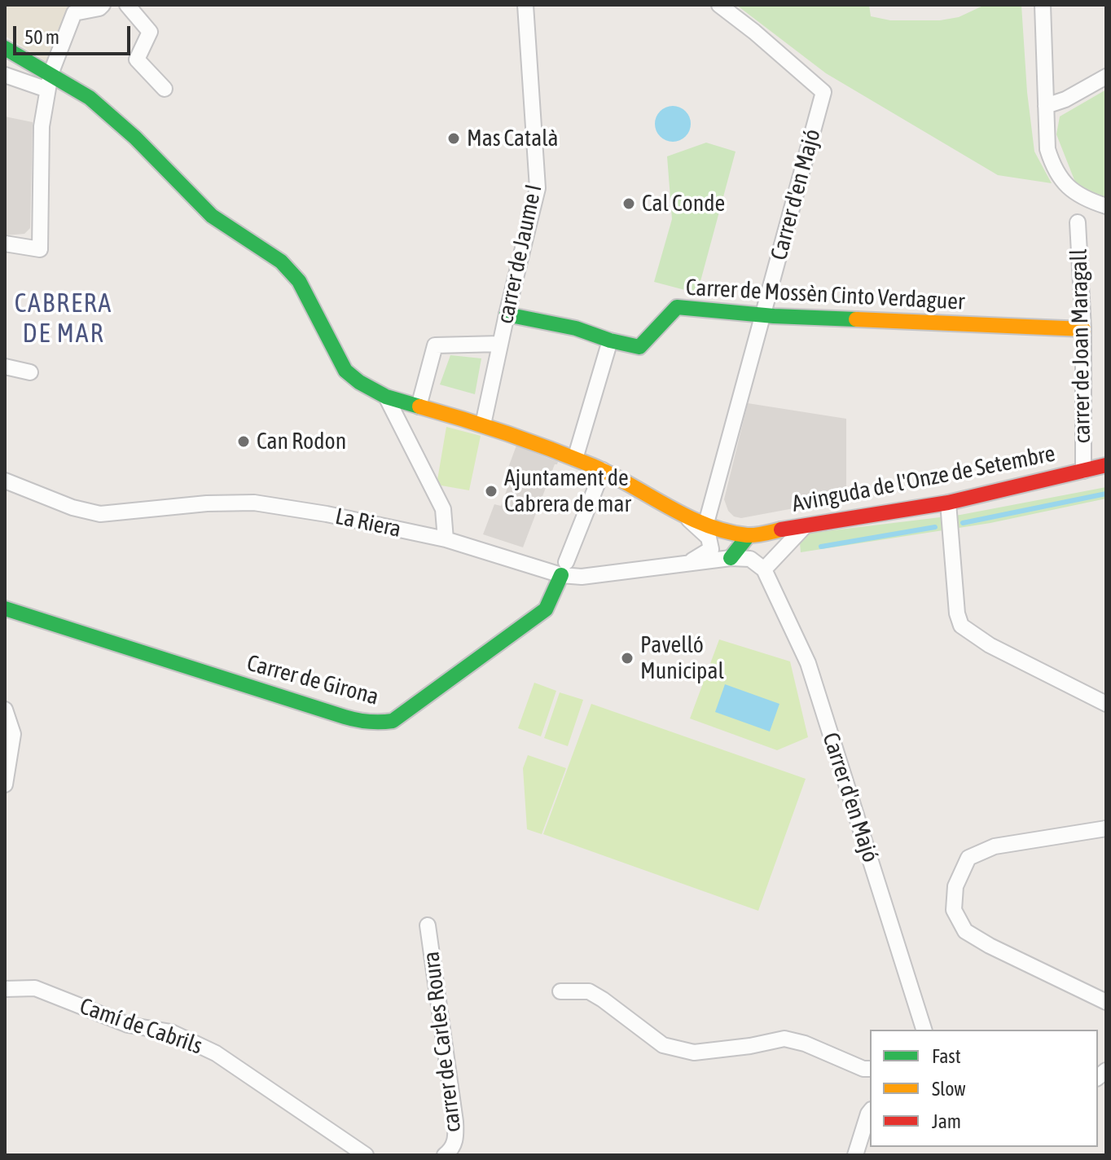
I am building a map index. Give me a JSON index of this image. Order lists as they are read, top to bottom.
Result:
{
  "streets": {
    "street": [
      "Carrer d'en Majó",
      "carrer de Jaume I",
      "Carrer de Mossèn Cinto Verdaguer",
      "carrer de Joan Maragall",
      "Avinguda de l'Onze de Setembre",
      "La Riera",
      "Carrer de Girona",
      "Camí de Cabrils",
      "carrer de Carles Roura"
    ]
  },
  "crossings": [
    ["Carrer d'en Majó", "Carrer de Mossèn Cinto Verdaguer"],
    ["Carrer d'en Majó", "Avinguda de l'Onze de Setembre"],
    ["carrer de Jaume I", "Carrer de Mossèn Cinto Verdaguer"],
    ["Carrer de Mossèn Cinto Verdaguer", "carrer de Joan Maragall"],
    ["carrer de Joan Maragall", "Avinguda de l'Onze de Setembre"],
    ["La Riera", "Carrer de Girona"]
  ],
  "districts": ["CABRERA DE MAR"],
  "places": [
    "Mas Català",
    "Cal Conde",
    "Can Rodon",
    "Ajuntament de Cabrera de mar",
    "Pavelló Municipal"
  ],
  "legend": ["Fast", "Slow", "Jam"],
  "scale_bar": "50 m"
}
